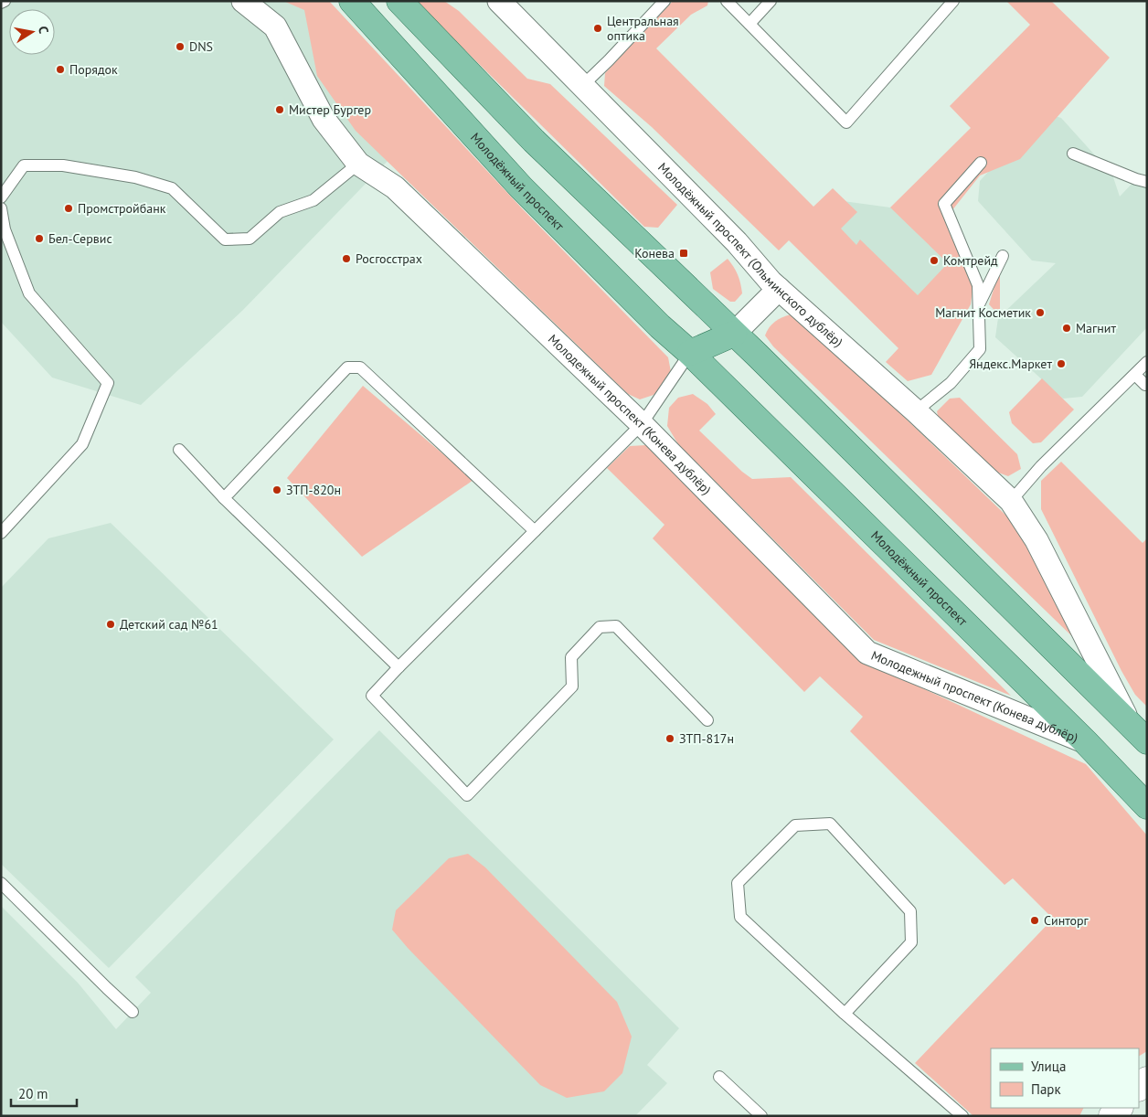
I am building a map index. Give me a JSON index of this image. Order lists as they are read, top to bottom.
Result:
{
  "streets": {
    "main road": ["Молодёжный проспект"],
    "street": ["Молодёжный проспект (Ольминского дублёр)", "Молодежный проспект (Конева дублёр)"]
  },
  "crossings": [
    ["Молодёжный проспект", "Молодежный проспект (Конева дублёр)"]
  ],
  "places": {
    "other": [
      "Центральная оптика",
      "DNS",
      "Порядок",
      "Мистер Бургер",
      "Промстройбанк",
      "Бел-Сервис",
      "Росгосстрах",
      "Комтрейд",
      "Магнит Косметик",
      "Магнит",
      "Яндекс.Маркет",
      "ЗТП-820н",
      "Детский сад №61",
      "ЗТП-817н",
      "Синторг"
    ],
    "transit": ["Конева"]
  },
  "legend": ["Улица", "Парк"],
  "scale_bar": "20 m",
  "north": "right"
}
